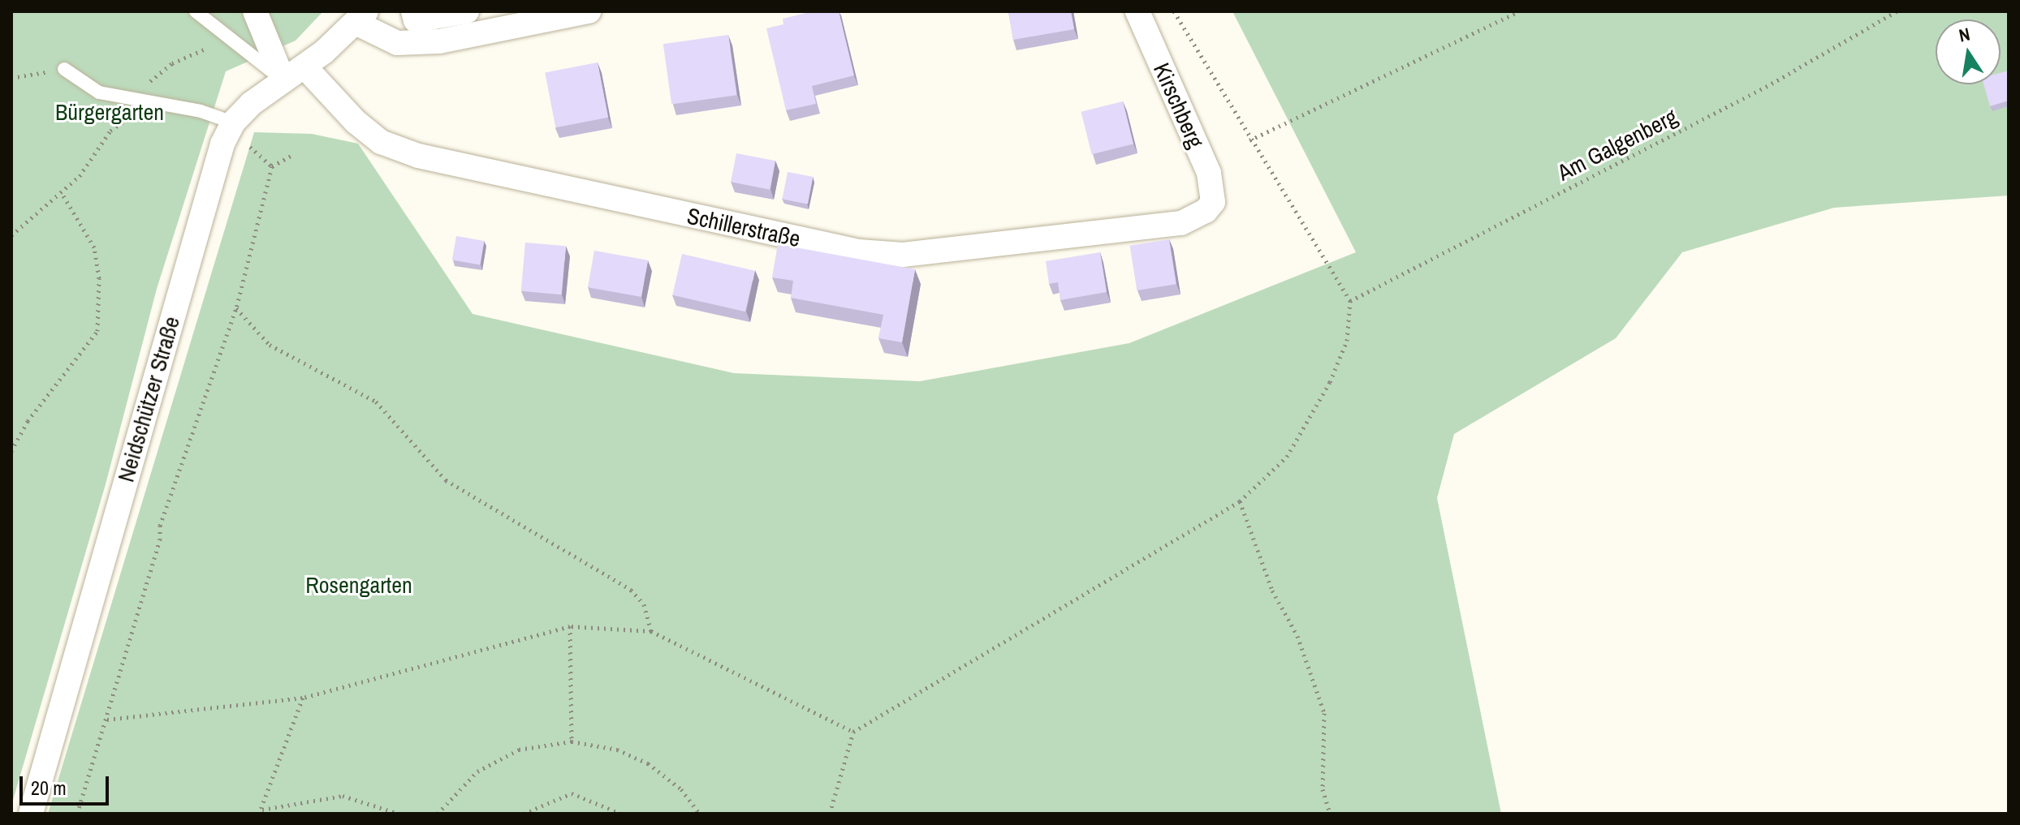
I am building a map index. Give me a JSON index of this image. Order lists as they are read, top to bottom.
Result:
{
  "streets": {
    "street": ["Kirschberg", "Schillerstraße", "Neidschützer Straße"],
    "path": ["Am Galgenberg"]
  },
  "crossings": [
    ["Kirschberg", "Schillerstraße"],
    ["Schillerstraße", "Neidschützer Straße"]
  ],
  "parks": ["Bürgergarten", "Rosengarten"],
  "scale_bar": "20 m",
  "north": "top"
}
